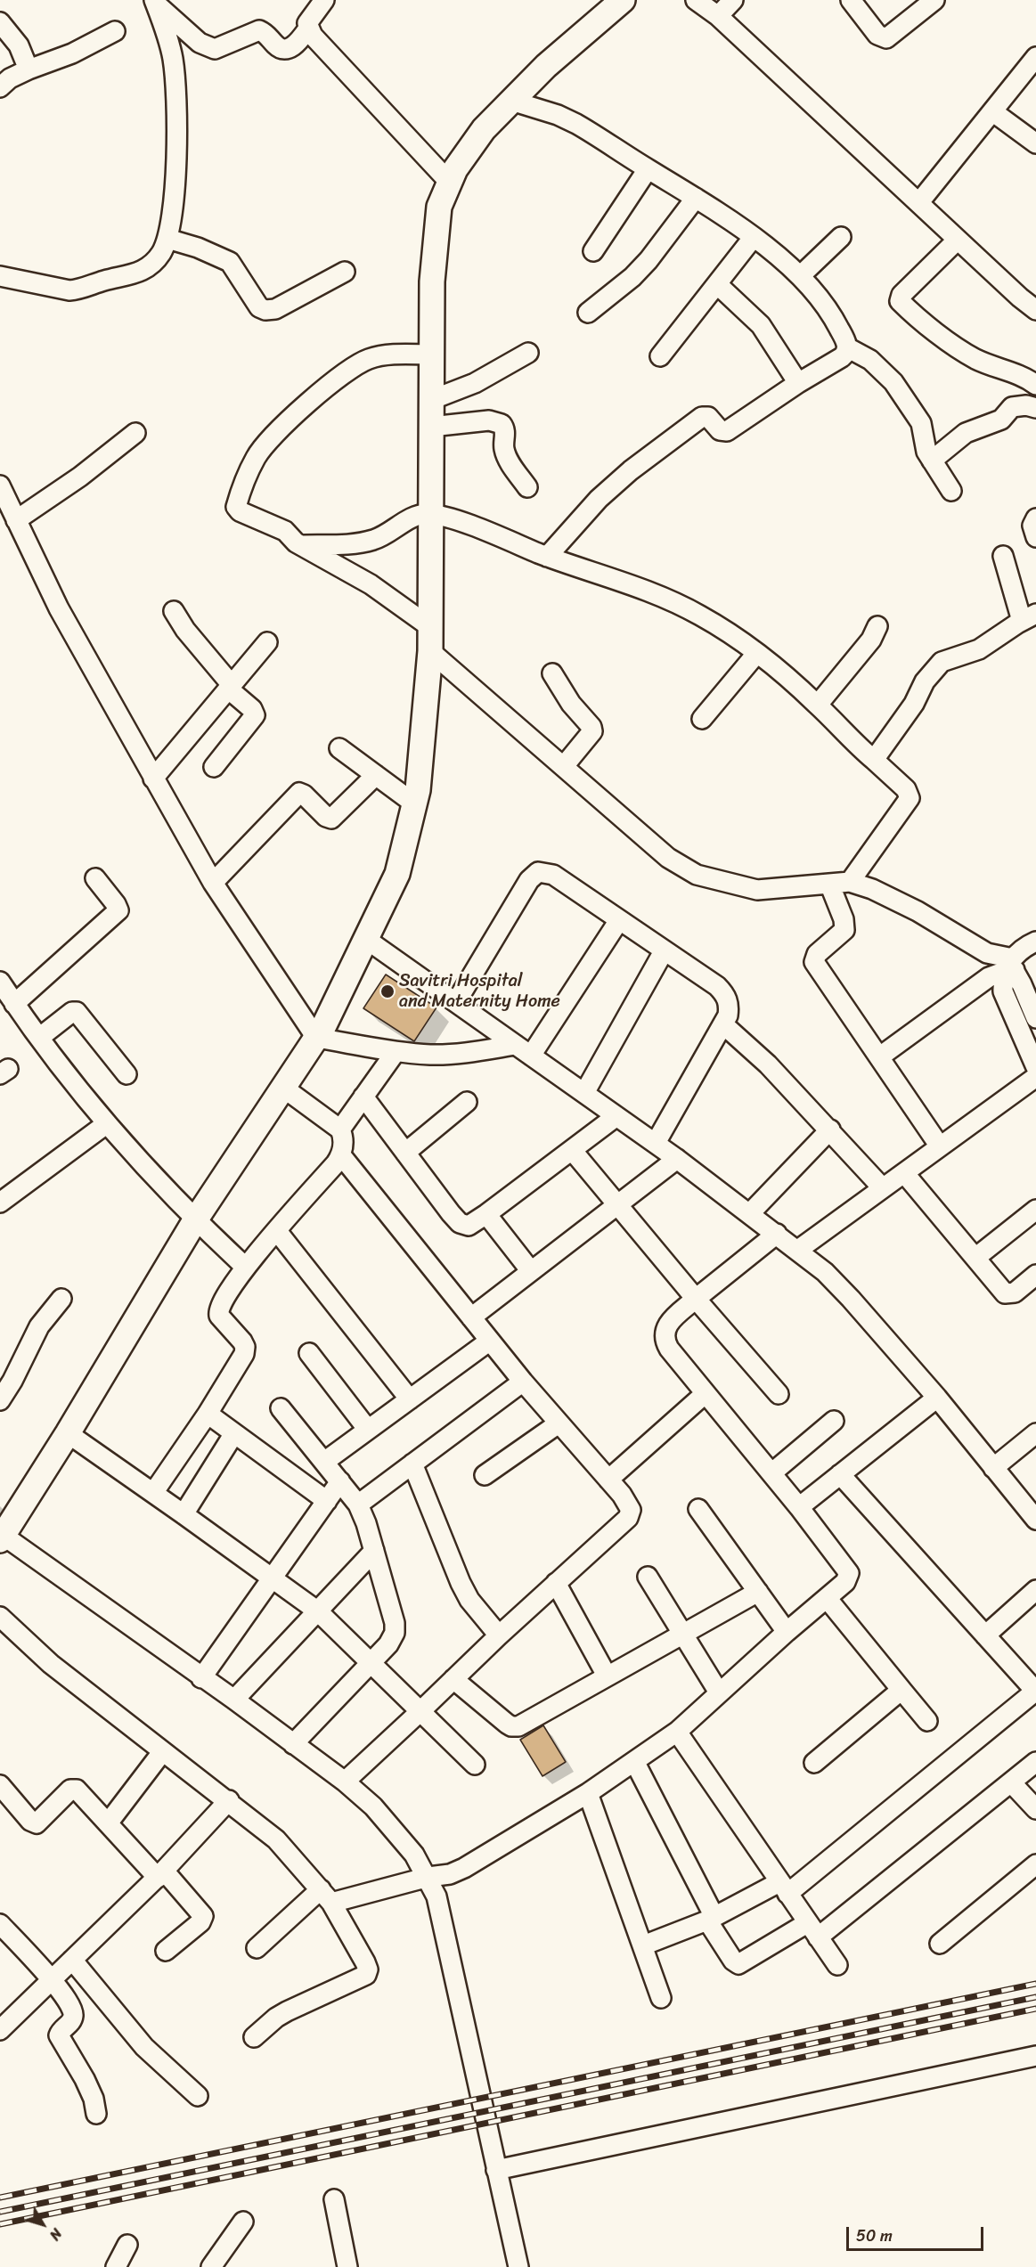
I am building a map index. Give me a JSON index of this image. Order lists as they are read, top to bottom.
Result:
{
  "places": ["Savitri Hospital and Maternity Home"],
  "scale_bar": "50 m",
  "north": "bottom right"
}
